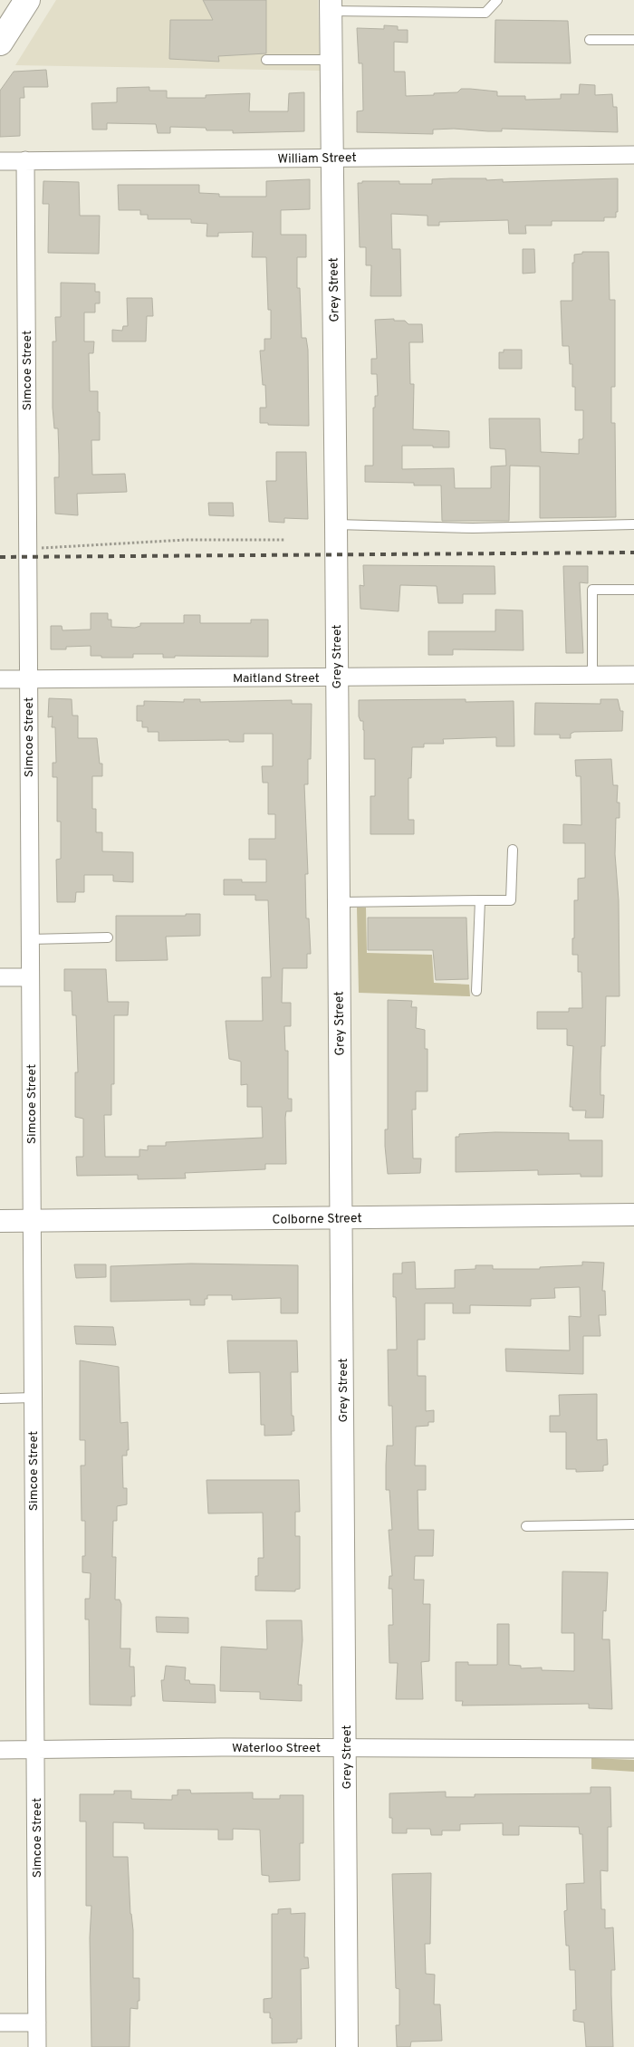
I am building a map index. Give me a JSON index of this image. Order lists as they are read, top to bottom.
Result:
{
  "streets": {
    "street": [
      "William Street",
      "Grey Street",
      "Simcoe Street",
      "Maitland Street",
      "Colborne Street",
      "Waterloo Street"
    ]
  },
  "crossings": [
    ["William Street", "Grey Street"],
    ["William Street", "Simcoe Street"],
    ["Grey Street", "Maitland Street"],
    ["Grey Street", "Colborne Street"],
    ["Grey Street", "Waterloo Street"],
    ["Simcoe Street", "Maitland Street"],
    ["Simcoe Street", "Colborne Street"],
    ["Simcoe Street", "Waterloo Street"]
  ]
}
